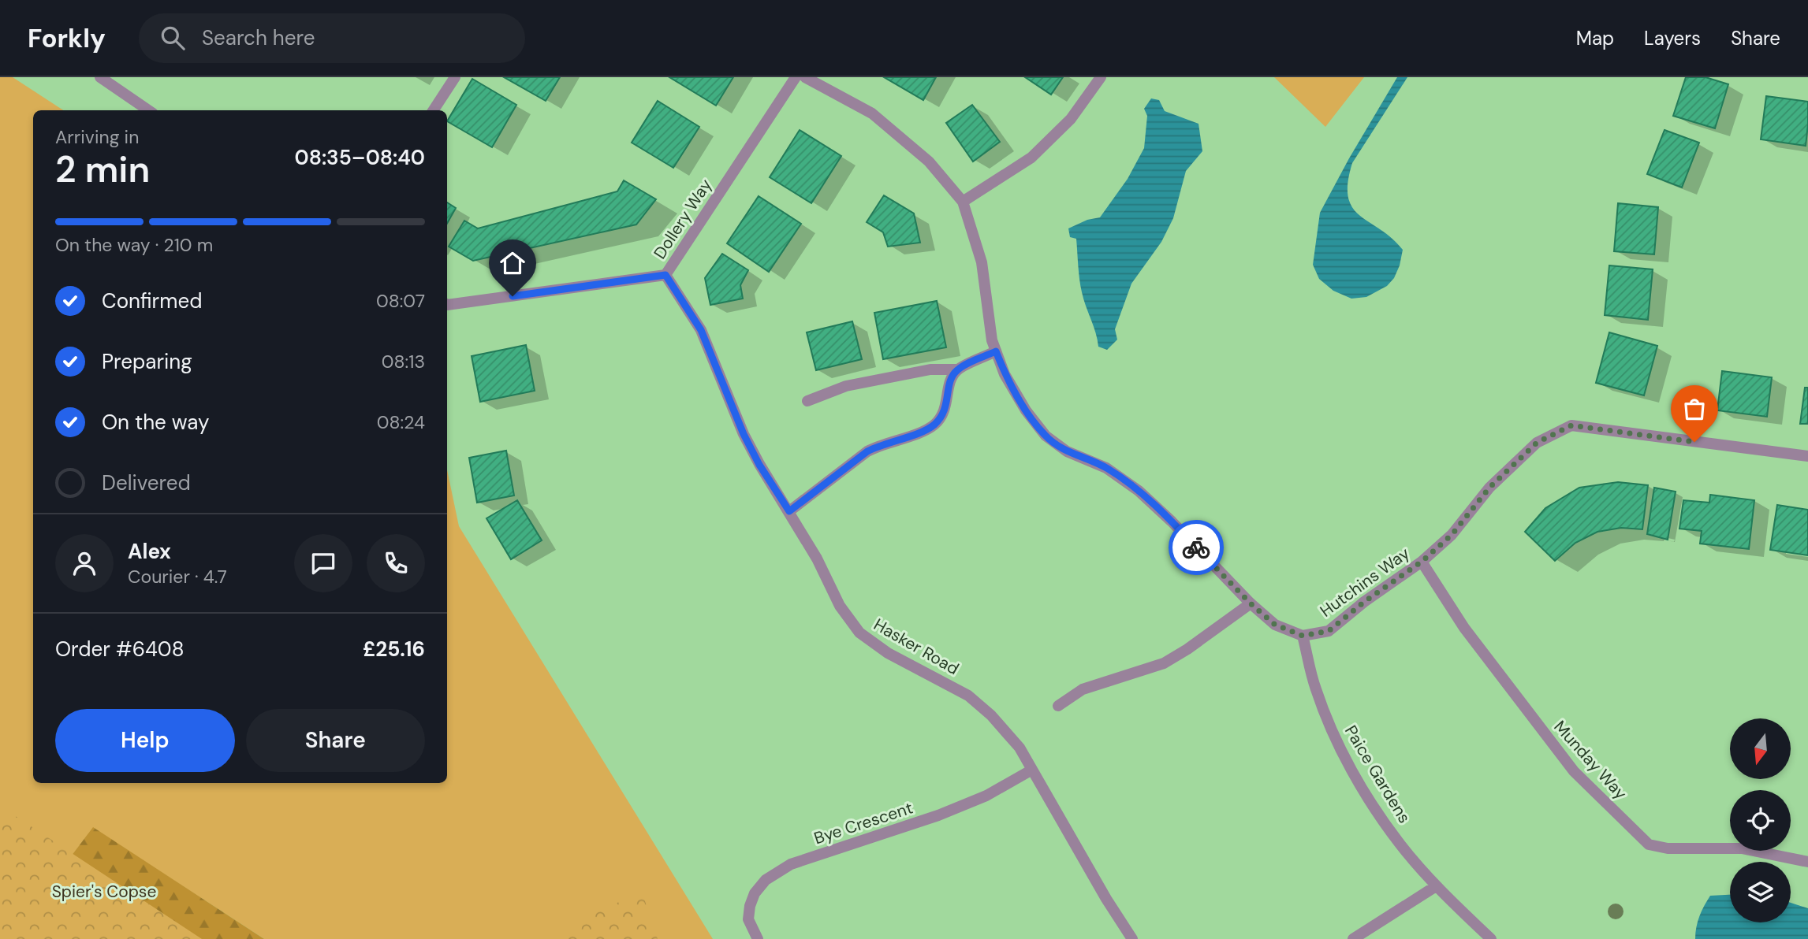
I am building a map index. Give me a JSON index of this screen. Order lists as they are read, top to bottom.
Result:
{
  "streets": {
    "street": [
      "Dollery Way",
      "Hutchins Way",
      "Hasker Road",
      "Munday Way",
      "Paice Gardens",
      "Bye Crescent"
    ]
  },
  "crossings": [
    ["Dollery Way", "Hasker Road"],
    ["Hutchins Way", "Munday Way"],
    ["Hutchins Way", "Paice Gardens"],
    ["Hasker Road", "Bye Crescent"]
  ],
  "parks": ["Spier's Copse"],
  "north": "bottom",
  "page": {
    "header": "Forkly",
    "search": "Search here",
    "nav": ["Map", "Layers", "Share"],
    "heading": ["2 min", "Arriving in", "08:35–08:40"],
    "panel": [
      "Alex",
      "Courier · 4.7",
      "Order #6408",
      "£25.16"
    ],
    "bar": "On the way · 210 m",
    "list": [
      ["Confirmed", "08:07"],
      ["Preparing", "08:13"],
      ["On the way", "08:24"],
      "Delivered"
    ],
    "buttons": ["Help", "Share"]
  }
}
